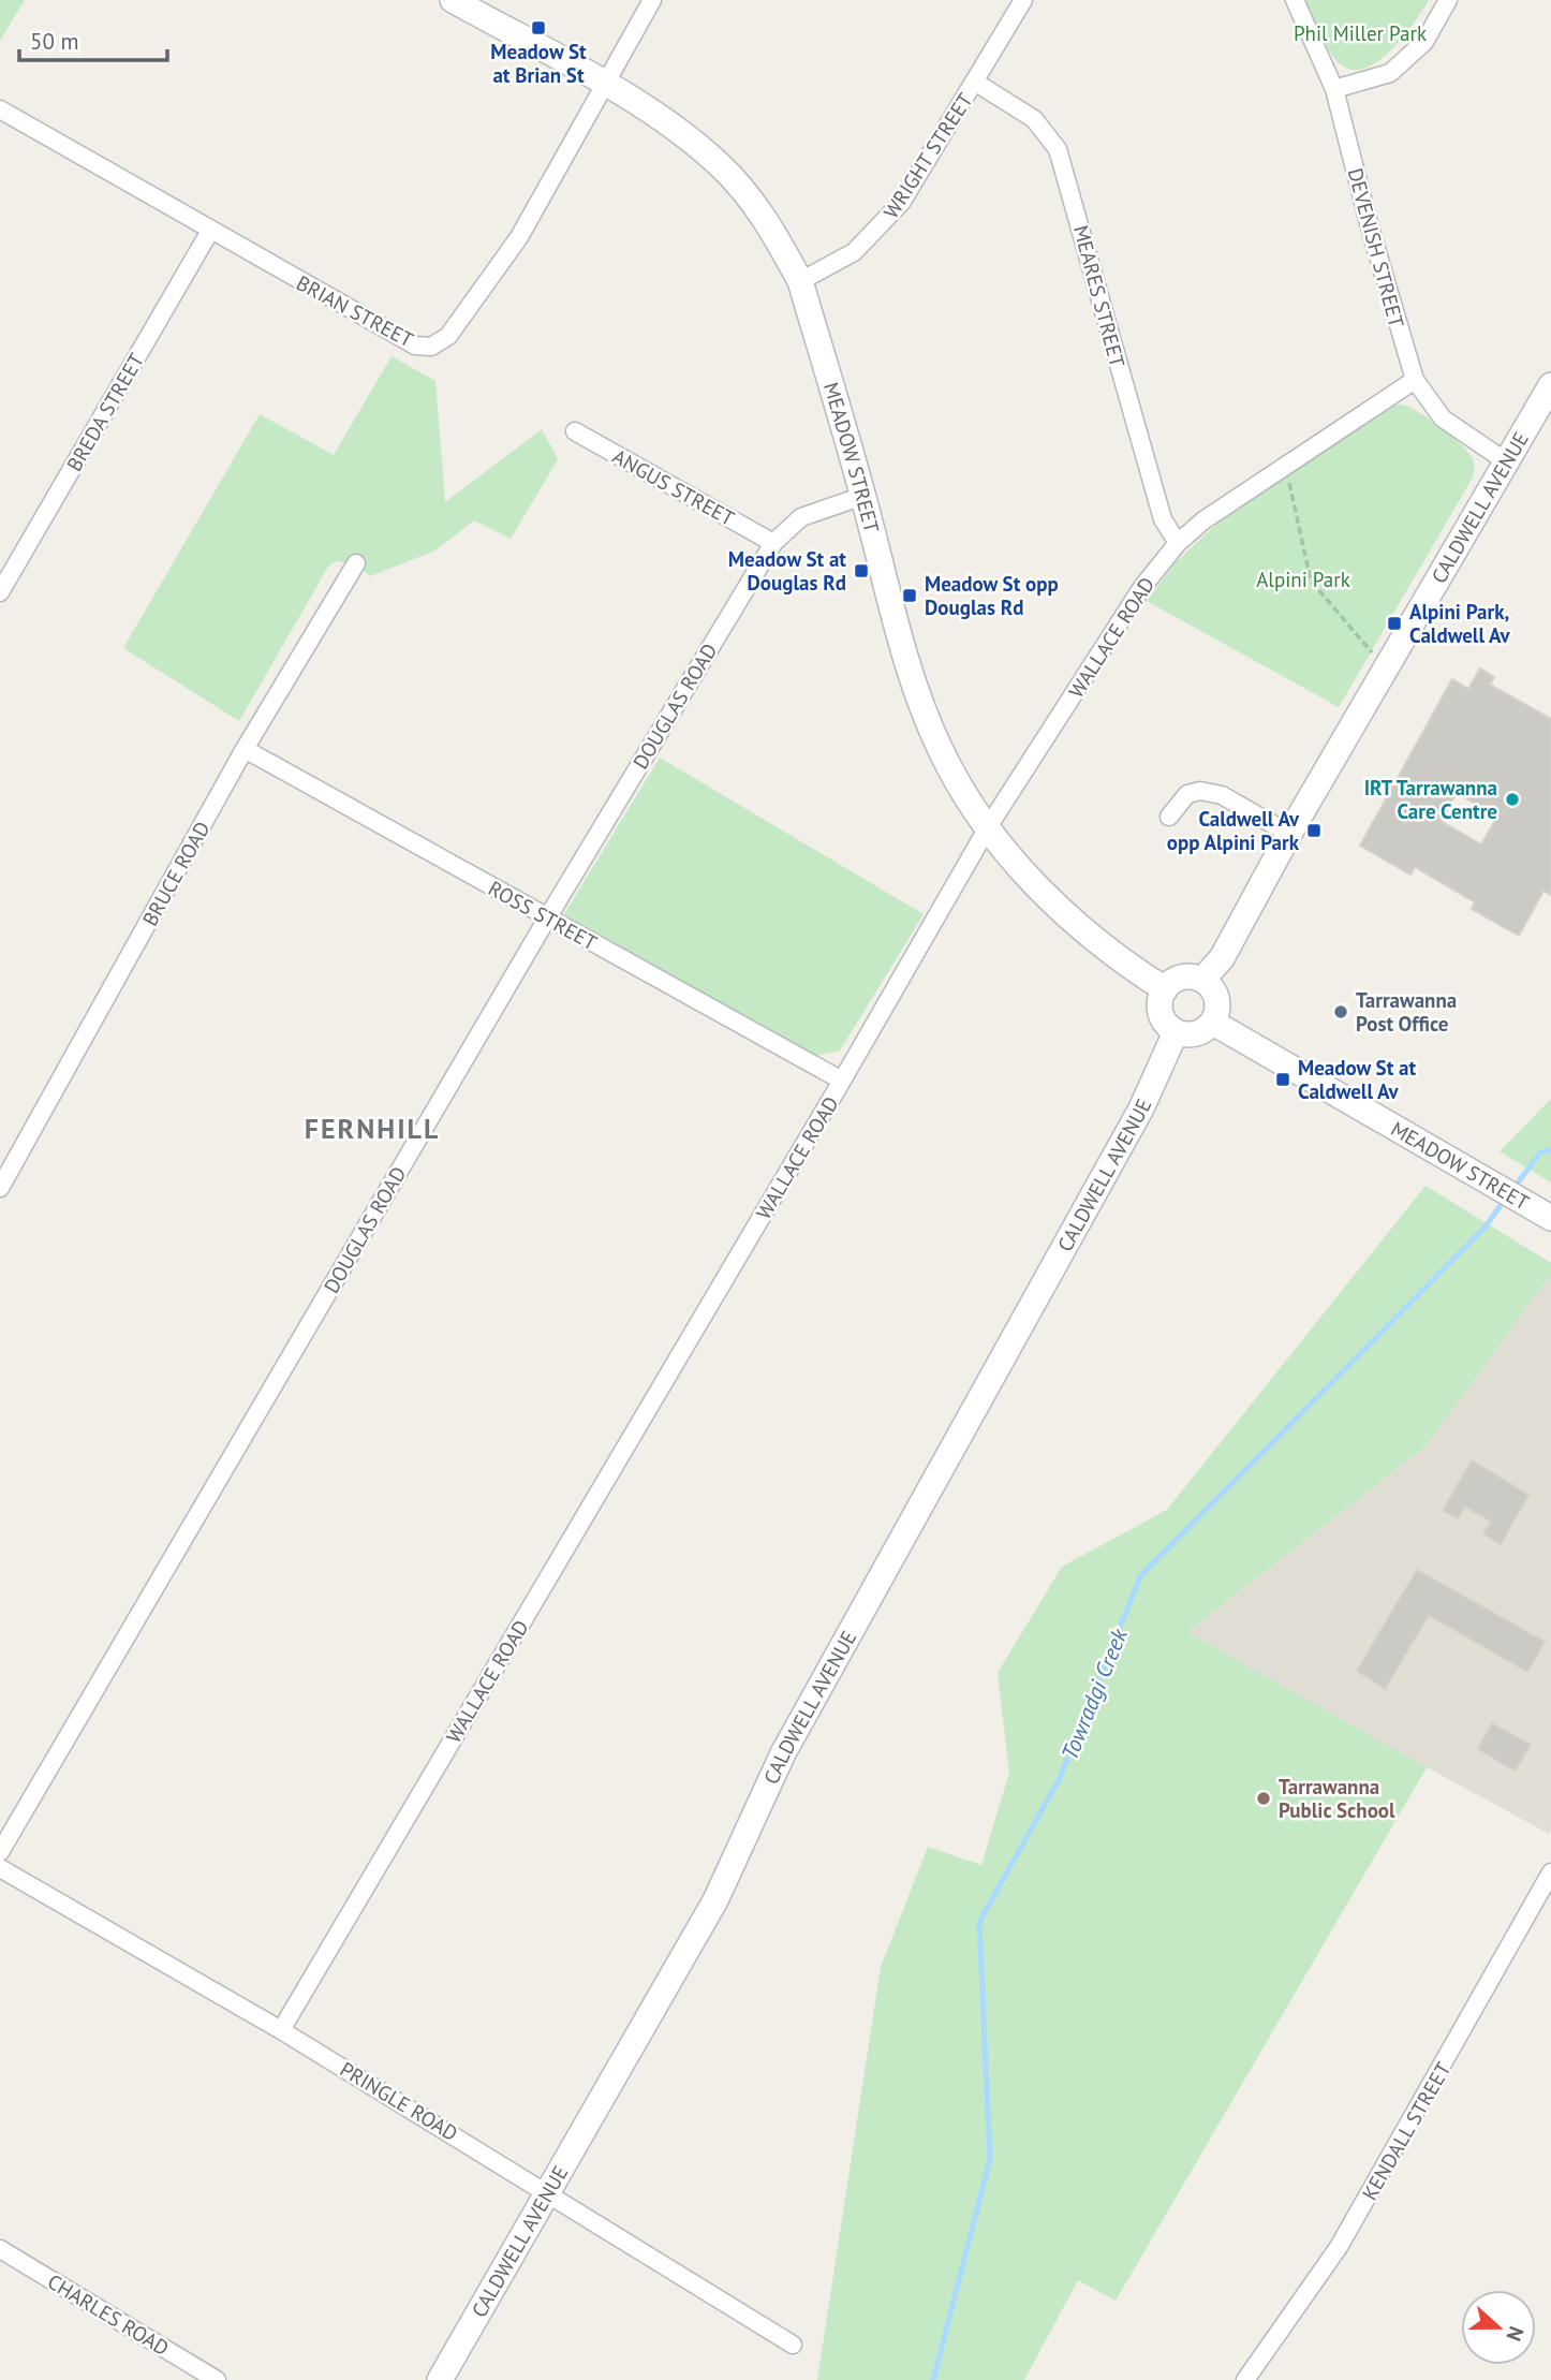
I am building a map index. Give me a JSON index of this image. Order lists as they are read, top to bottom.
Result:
{
  "streets": {
    "main road": ["MEADOW STREET", "CALDWELL AVENUE"],
    "street": [
      "WRIGHT STREET",
      "DEVENISH STREET",
      "MEARES STREET",
      "BRIAN STREET",
      "BREDA STREET",
      "ANGUS STREET",
      "WALLACE ROAD",
      "DOUGLAS ROAD",
      "BRUCE ROAD",
      "ROSS STREET",
      "PRINGLE ROAD",
      "KENDALL STREET",
      "CHARLES ROAD"
    ]
  },
  "crossings": [
    ["WRIGHT STREET", "MEARES STREET"],
    ["WRIGHT STREET", "MEADOW STREET"],
    ["DEVENISH STREET", "CALDWELL AVENUE"],
    ["DEVENISH STREET", "WALLACE ROAD"],
    ["MEARES STREET", "WALLACE ROAD"],
    ["BRIAN STREET", "BREDA STREET"],
    ["BRIAN STREET", "MEADOW STREET"],
    ["MEADOW STREET", "CALDWELL AVENUE"],
    ["MEADOW STREET", "WALLACE ROAD"],
    ["MEADOW STREET", "DOUGLAS ROAD"],
    ["ANGUS STREET", "DOUGLAS ROAD"],
    ["CALDWELL AVENUE", "PRINGLE ROAD"],
    ["WALLACE ROAD", "ROSS STREET"],
    ["WALLACE ROAD", "PRINGLE ROAD"],
    ["DOUGLAS ROAD", "ROSS STREET"],
    ["BRUCE ROAD", "ROSS STREET"]
  ],
  "districts": ["FERNHILL"],
  "water": ["Towradgi Creek"],
  "parks": ["Phil Miller Park", "Alpini Park"],
  "places": {
    "transit": [
      "Meadow St at Brian St",
      "Meadow St at Douglas Rd",
      "Meadow St opp Douglas Rd",
      "Alpini Park, Caldwell Av",
      "Caldwell Av opp Alpini Park",
      "Meadow St at Caldwell Av"
    ],
    "other": ["IRT Tarrawanna Care Centre", "Tarrawanna Post Office", "Tarrawanna Public School"]
  },
  "scale_bar": "50 m",
  "north": "right"
}
